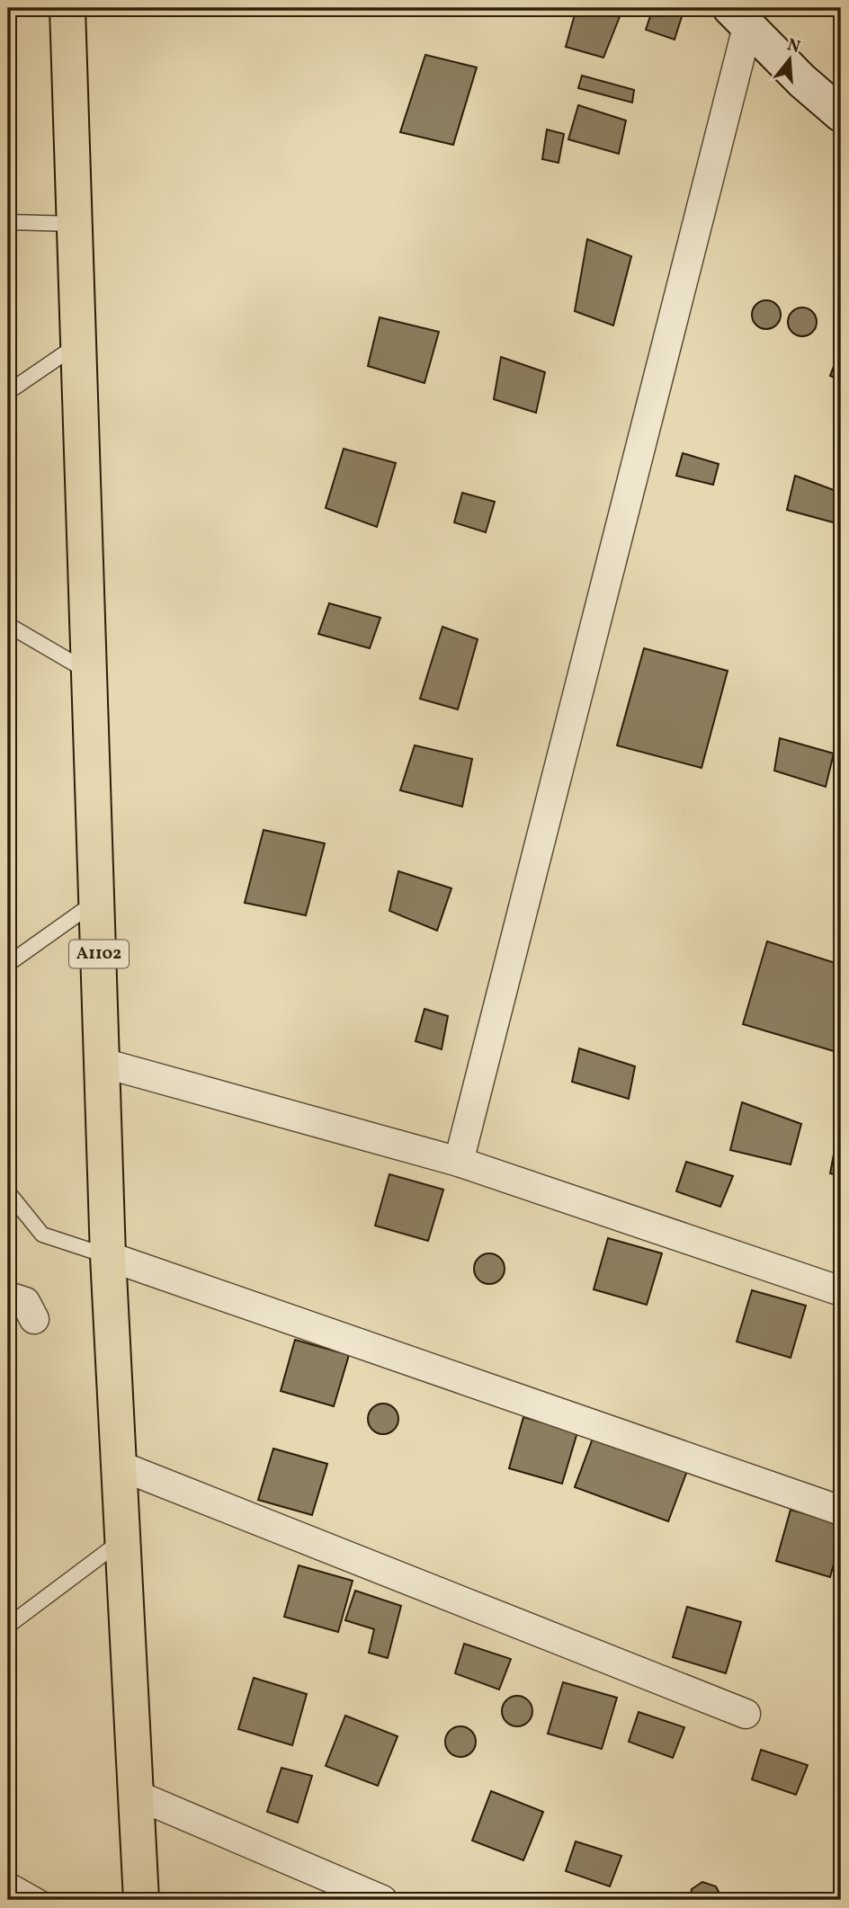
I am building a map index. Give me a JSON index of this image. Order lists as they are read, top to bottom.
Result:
{
  "streets": {
    "main road": ["A1102"]
  },
  "north": "top"
}
